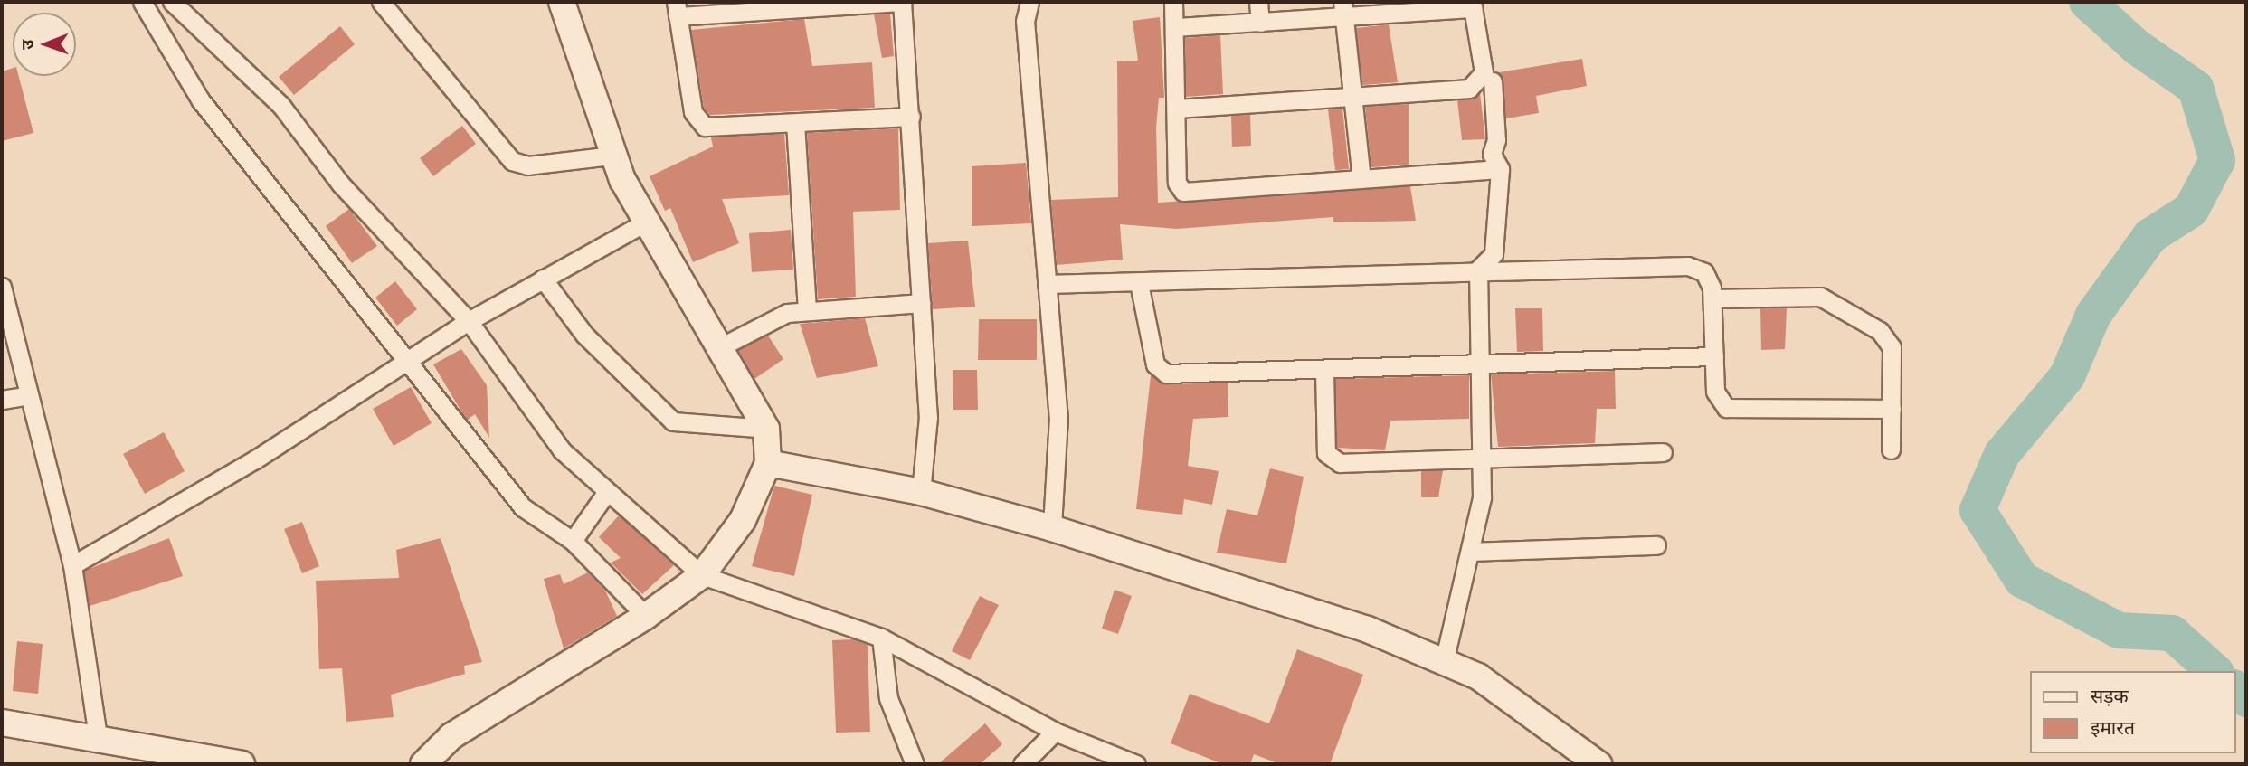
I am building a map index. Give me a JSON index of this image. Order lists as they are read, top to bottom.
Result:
{
  "legend": ["सड़क", "इमारत"],
  "north": "left"
}
